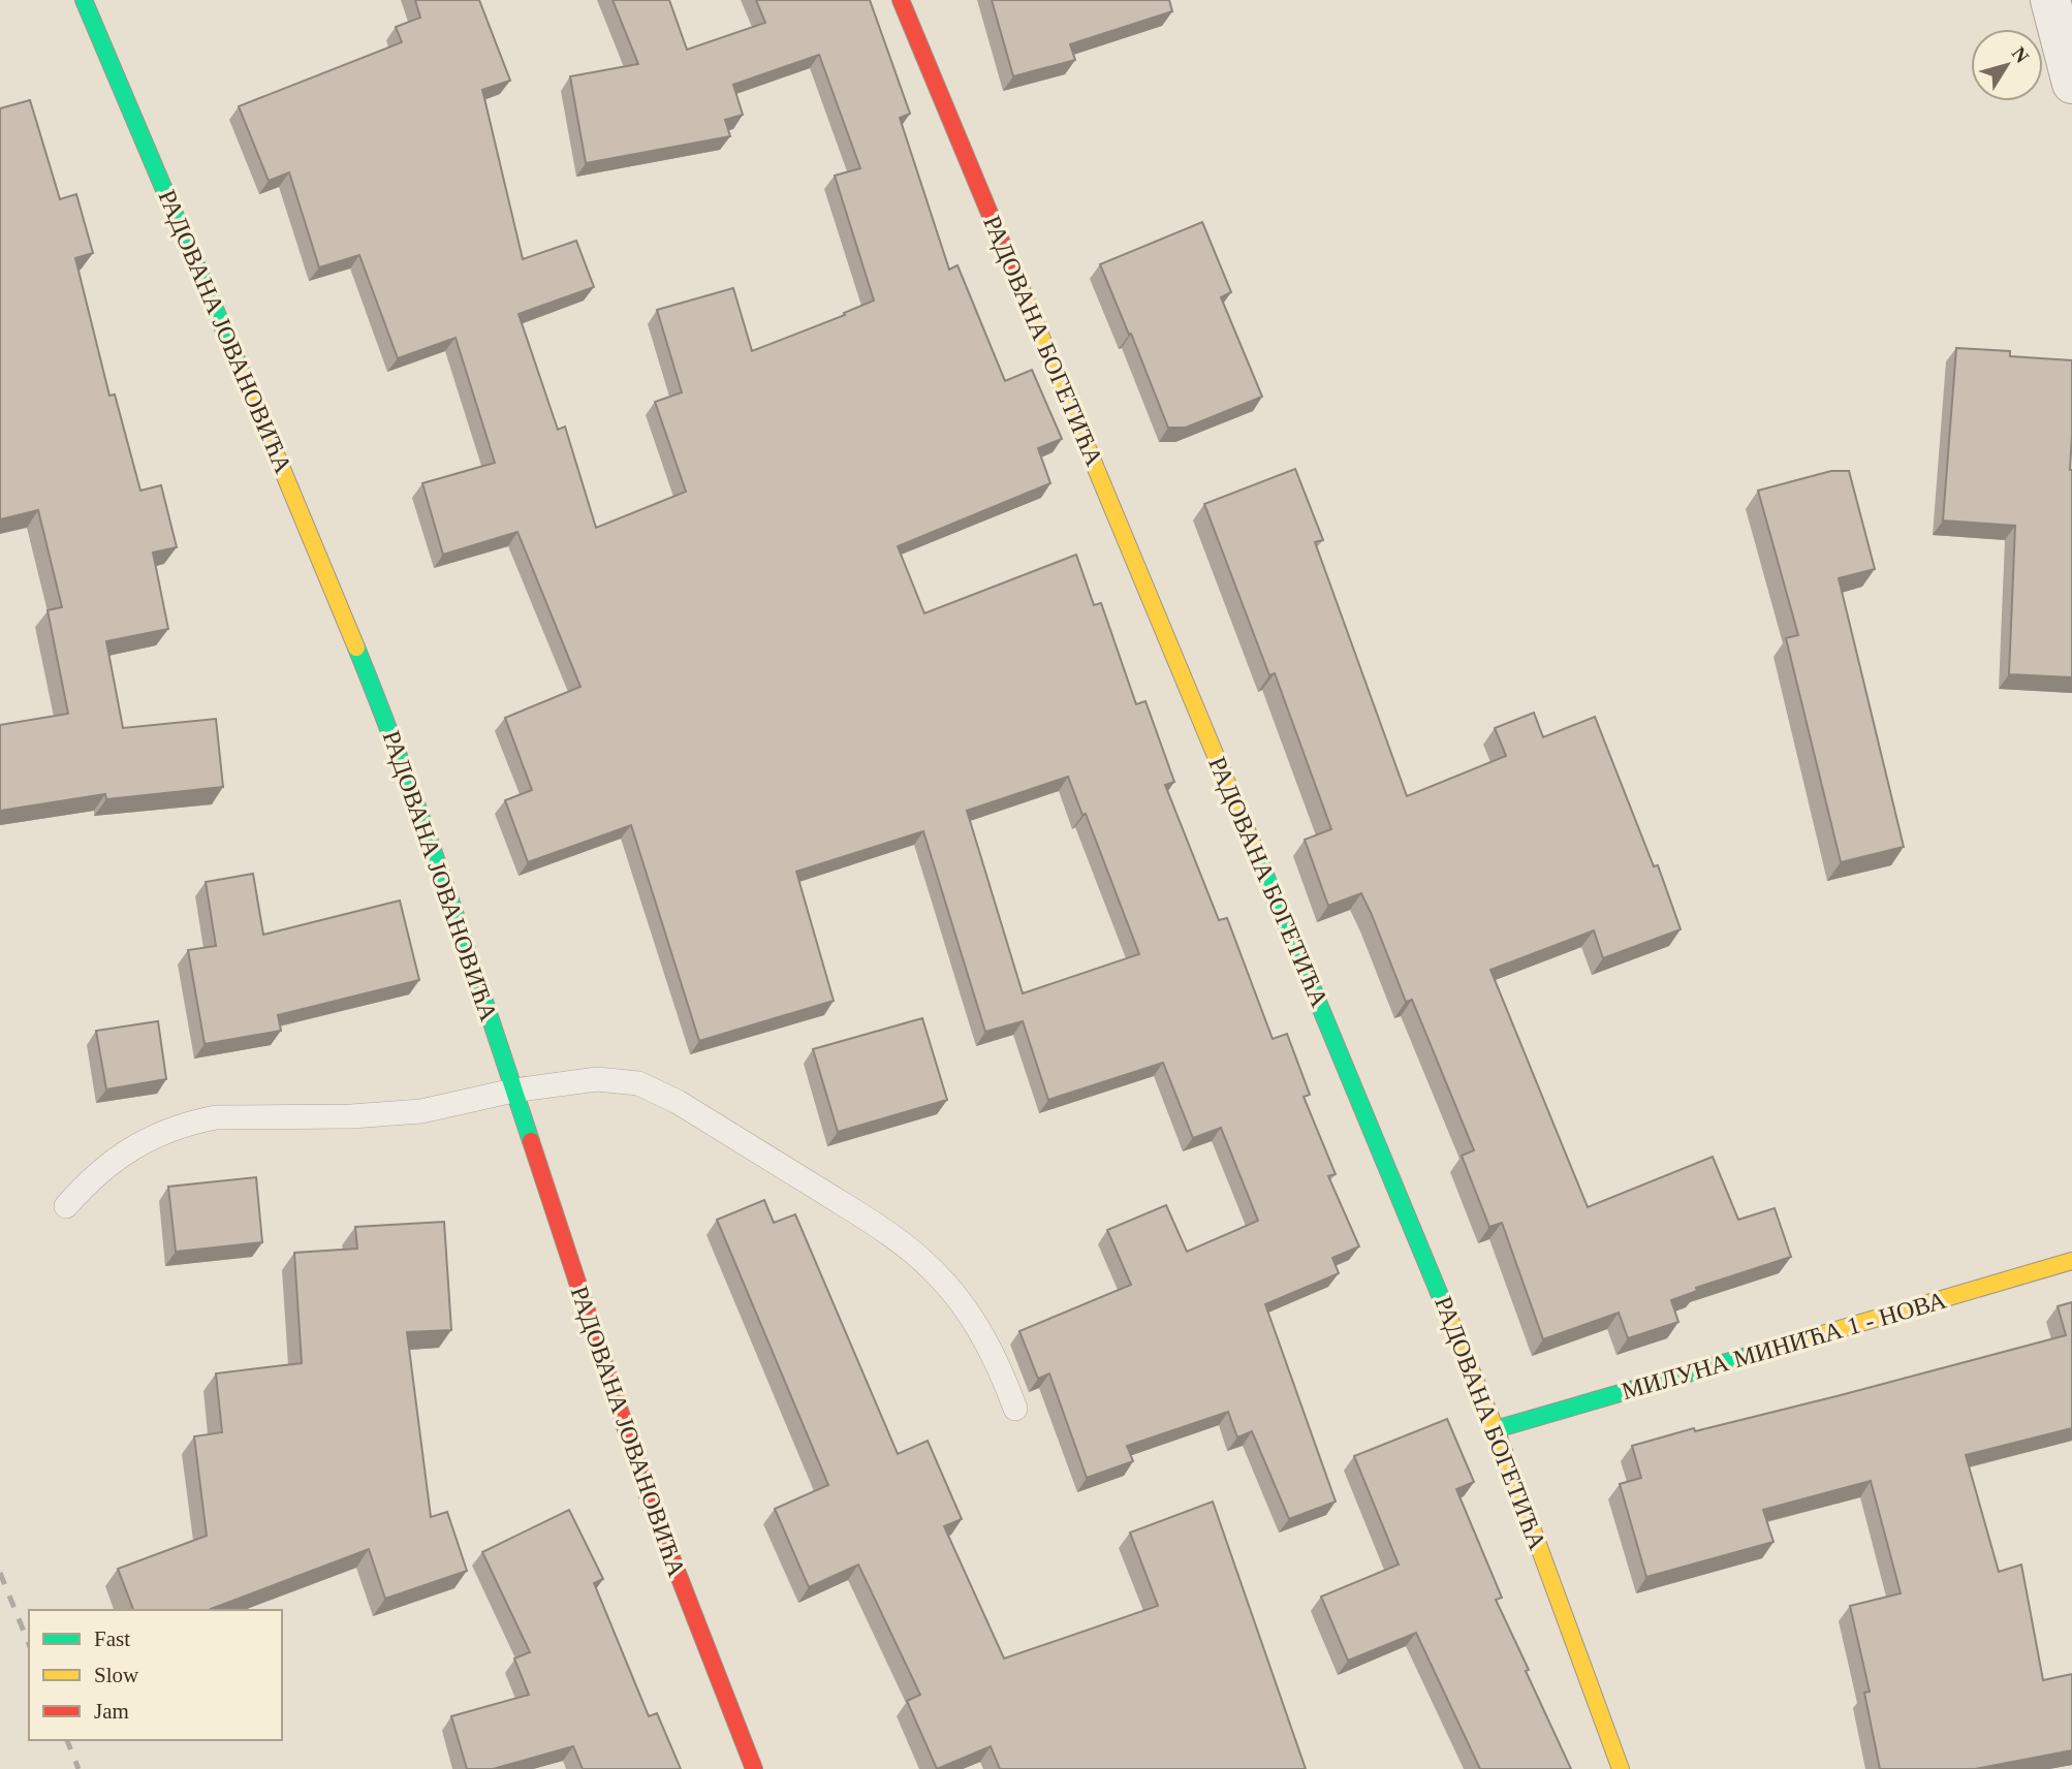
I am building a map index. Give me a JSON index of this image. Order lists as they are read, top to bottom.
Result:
{
  "streets": {
    "street": ["РАДОВАНА ЈОВАНОВИЋА", "РАДОВАНА БОГЕТИЋА", "МИЛУНА МИНИЋА 1 - НОВА"]
  },
  "crossings": [
    ["РАДОВАНА БОГЕТИЋА", "МИЛУНА МИНИЋА 1 - НОВА"]
  ],
  "legend": ["Fast", "Slow", "Jam"],
  "north": "top right"
}
